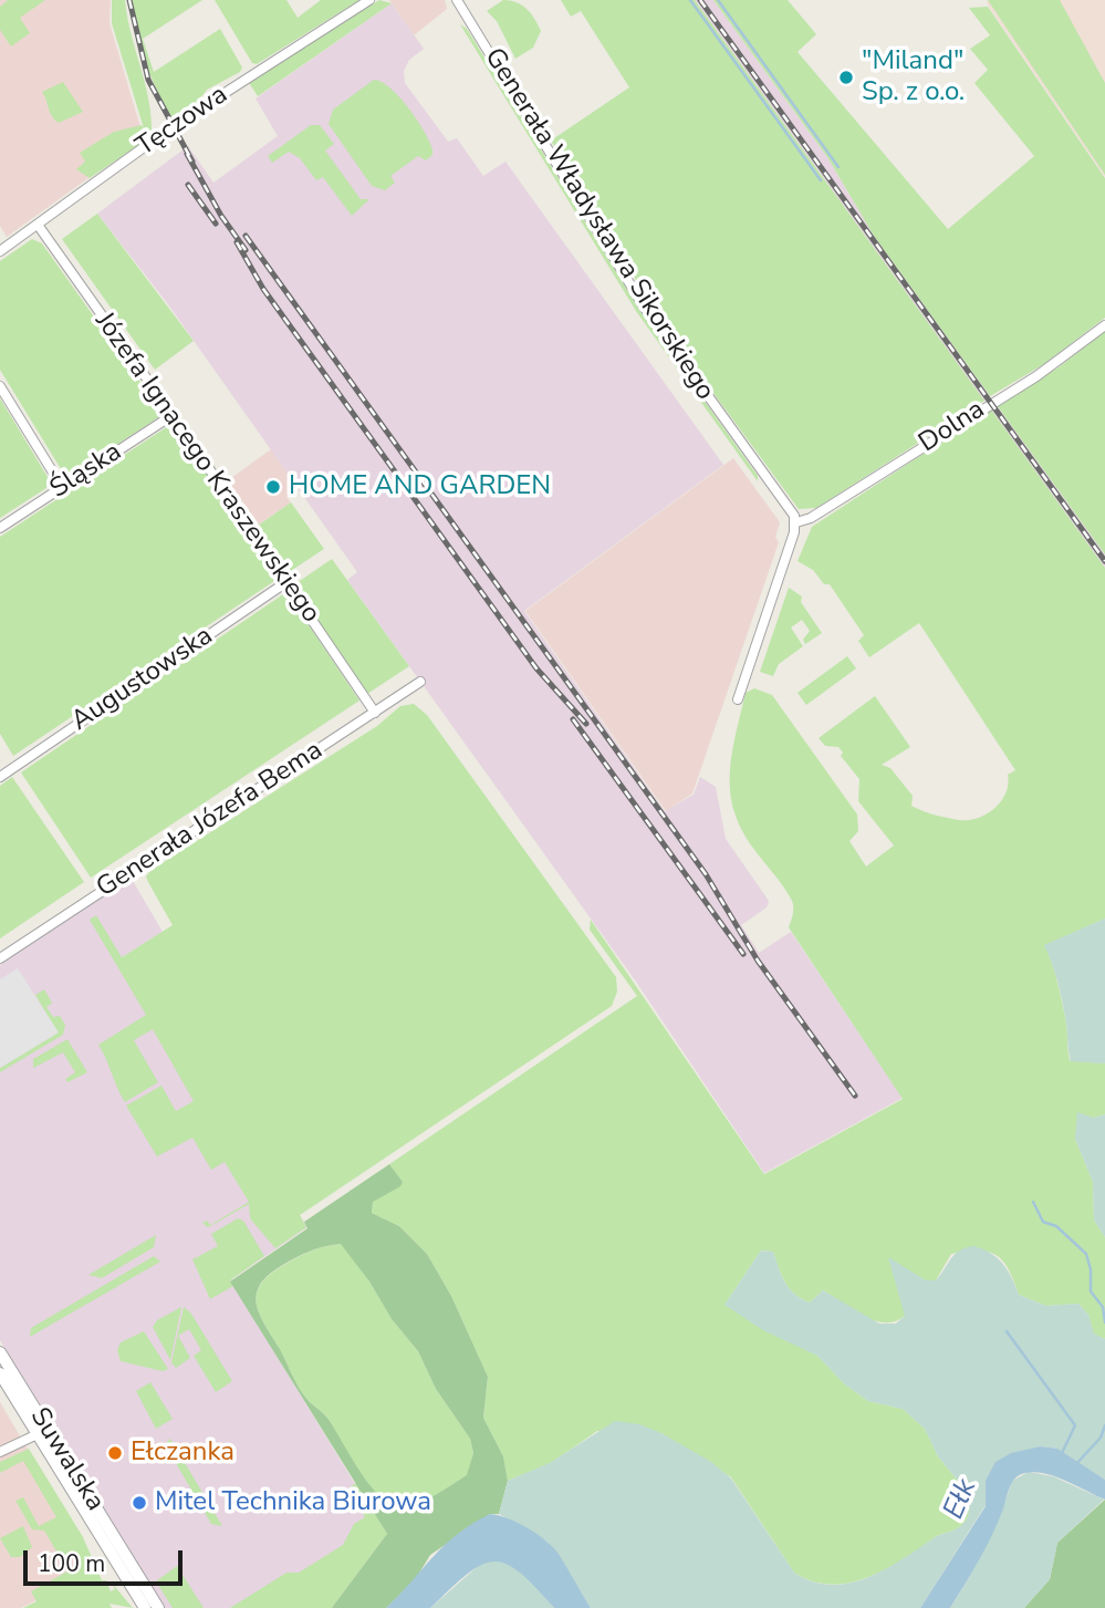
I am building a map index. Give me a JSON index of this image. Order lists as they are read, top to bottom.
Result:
{
  "streets": {
    "street": [
      "Tęczowa",
      "Generała Władysława Sikorskiego",
      "Dolna",
      "Józefa Ignacego Kraszewskiego",
      "Śląska",
      "Augustowska",
      "Generała Józefa Bema",
      "Suwalska"
    ]
  },
  "crossings": [
    ["Tęczowa", "Józefa Ignacego Kraszewskiego"],
    ["Generała Władysława Sikorskiego", "Dolna"],
    ["Józefa Ignacego Kraszewskiego", "Śląska"],
    ["Józefa Ignacego Kraszewskiego", "Augustowska"],
    ["Józefa Ignacego Kraszewskiego", "Generała Józefa Bema"]
  ],
  "water": ["Ełk"],
  "places": [
    "\"Miland\" Sp. z o.o.",
    "HOME AND GARDEN",
    "Ełczanka",
    "Mitel Technika Biurowa"
  ],
  "scale_bar": "100 m"
}
